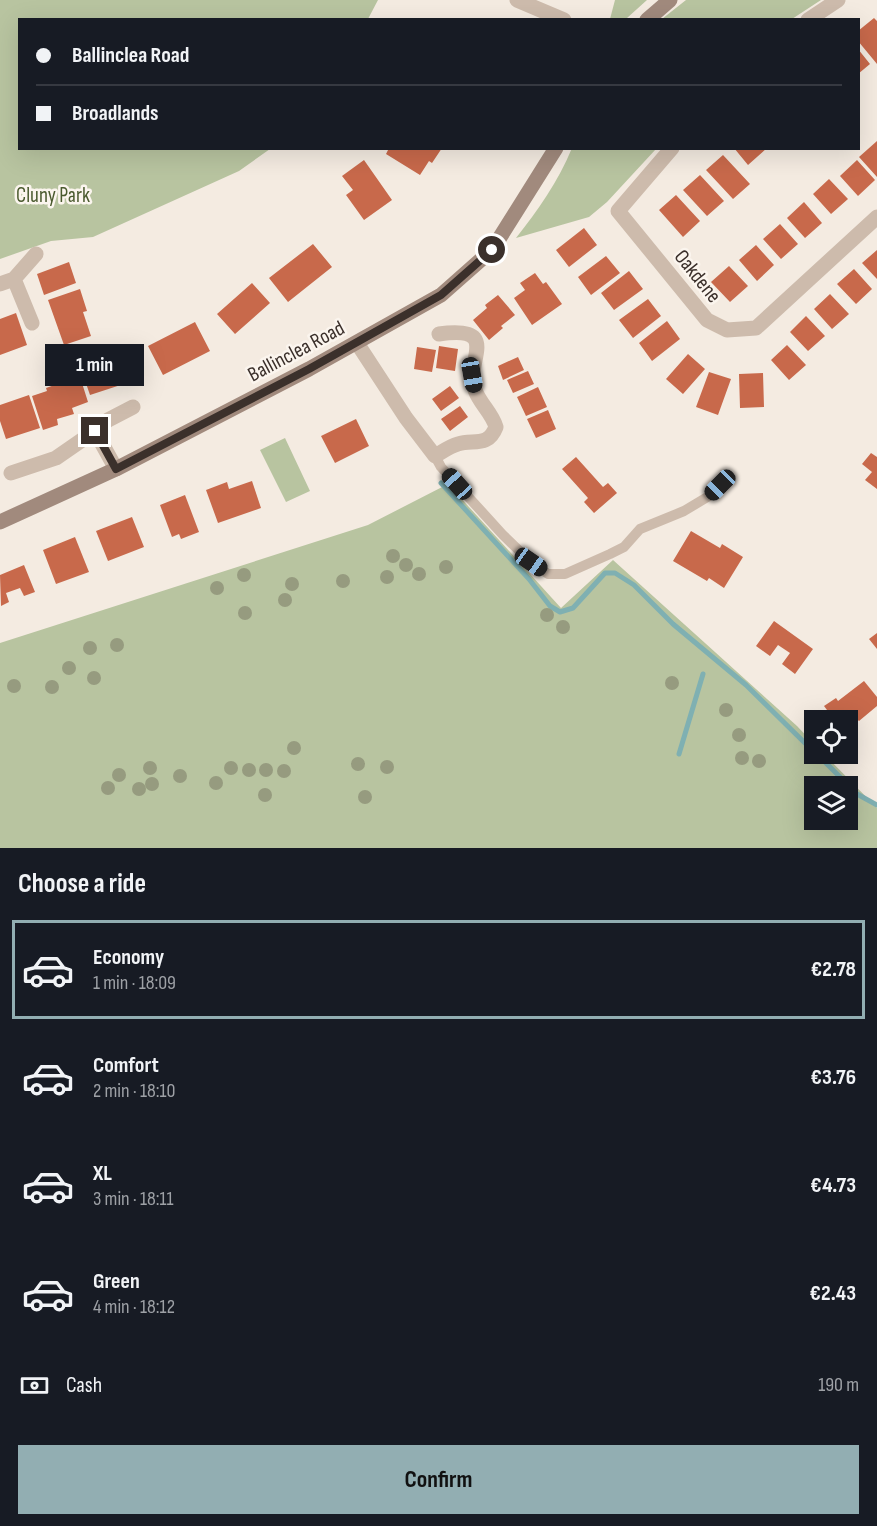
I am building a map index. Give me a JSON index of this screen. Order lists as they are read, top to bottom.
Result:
{
  "streets": {
    "street": ["Oakdene", "Ballinclea Road"]
  },
  "parks": ["Cluny Park"],
  "page": {
    "banner": ["Ballinclea Road", "Broadlands"],
    "bubble": "1 min",
    "heading": "Choose a ride",
    "list": [
      {
        "name": "Economy",
        "note": "1 min · 18:09",
        "value": "€2.78"
      },
      {
        "name": "Comfort",
        "note": "2 min · 18:10",
        "value": "€3.76"
      },
      {
        "name": "XL",
        "note": "3 min · 18:11",
        "value": "€4.73"
      },
      {
        "name": "Green",
        "note": "4 min · 18:12",
        "value": "€2.43"
      }
    ],
    "pay": ["Cash", "190 m"],
    "buttons": "Confirm"
  }
}
